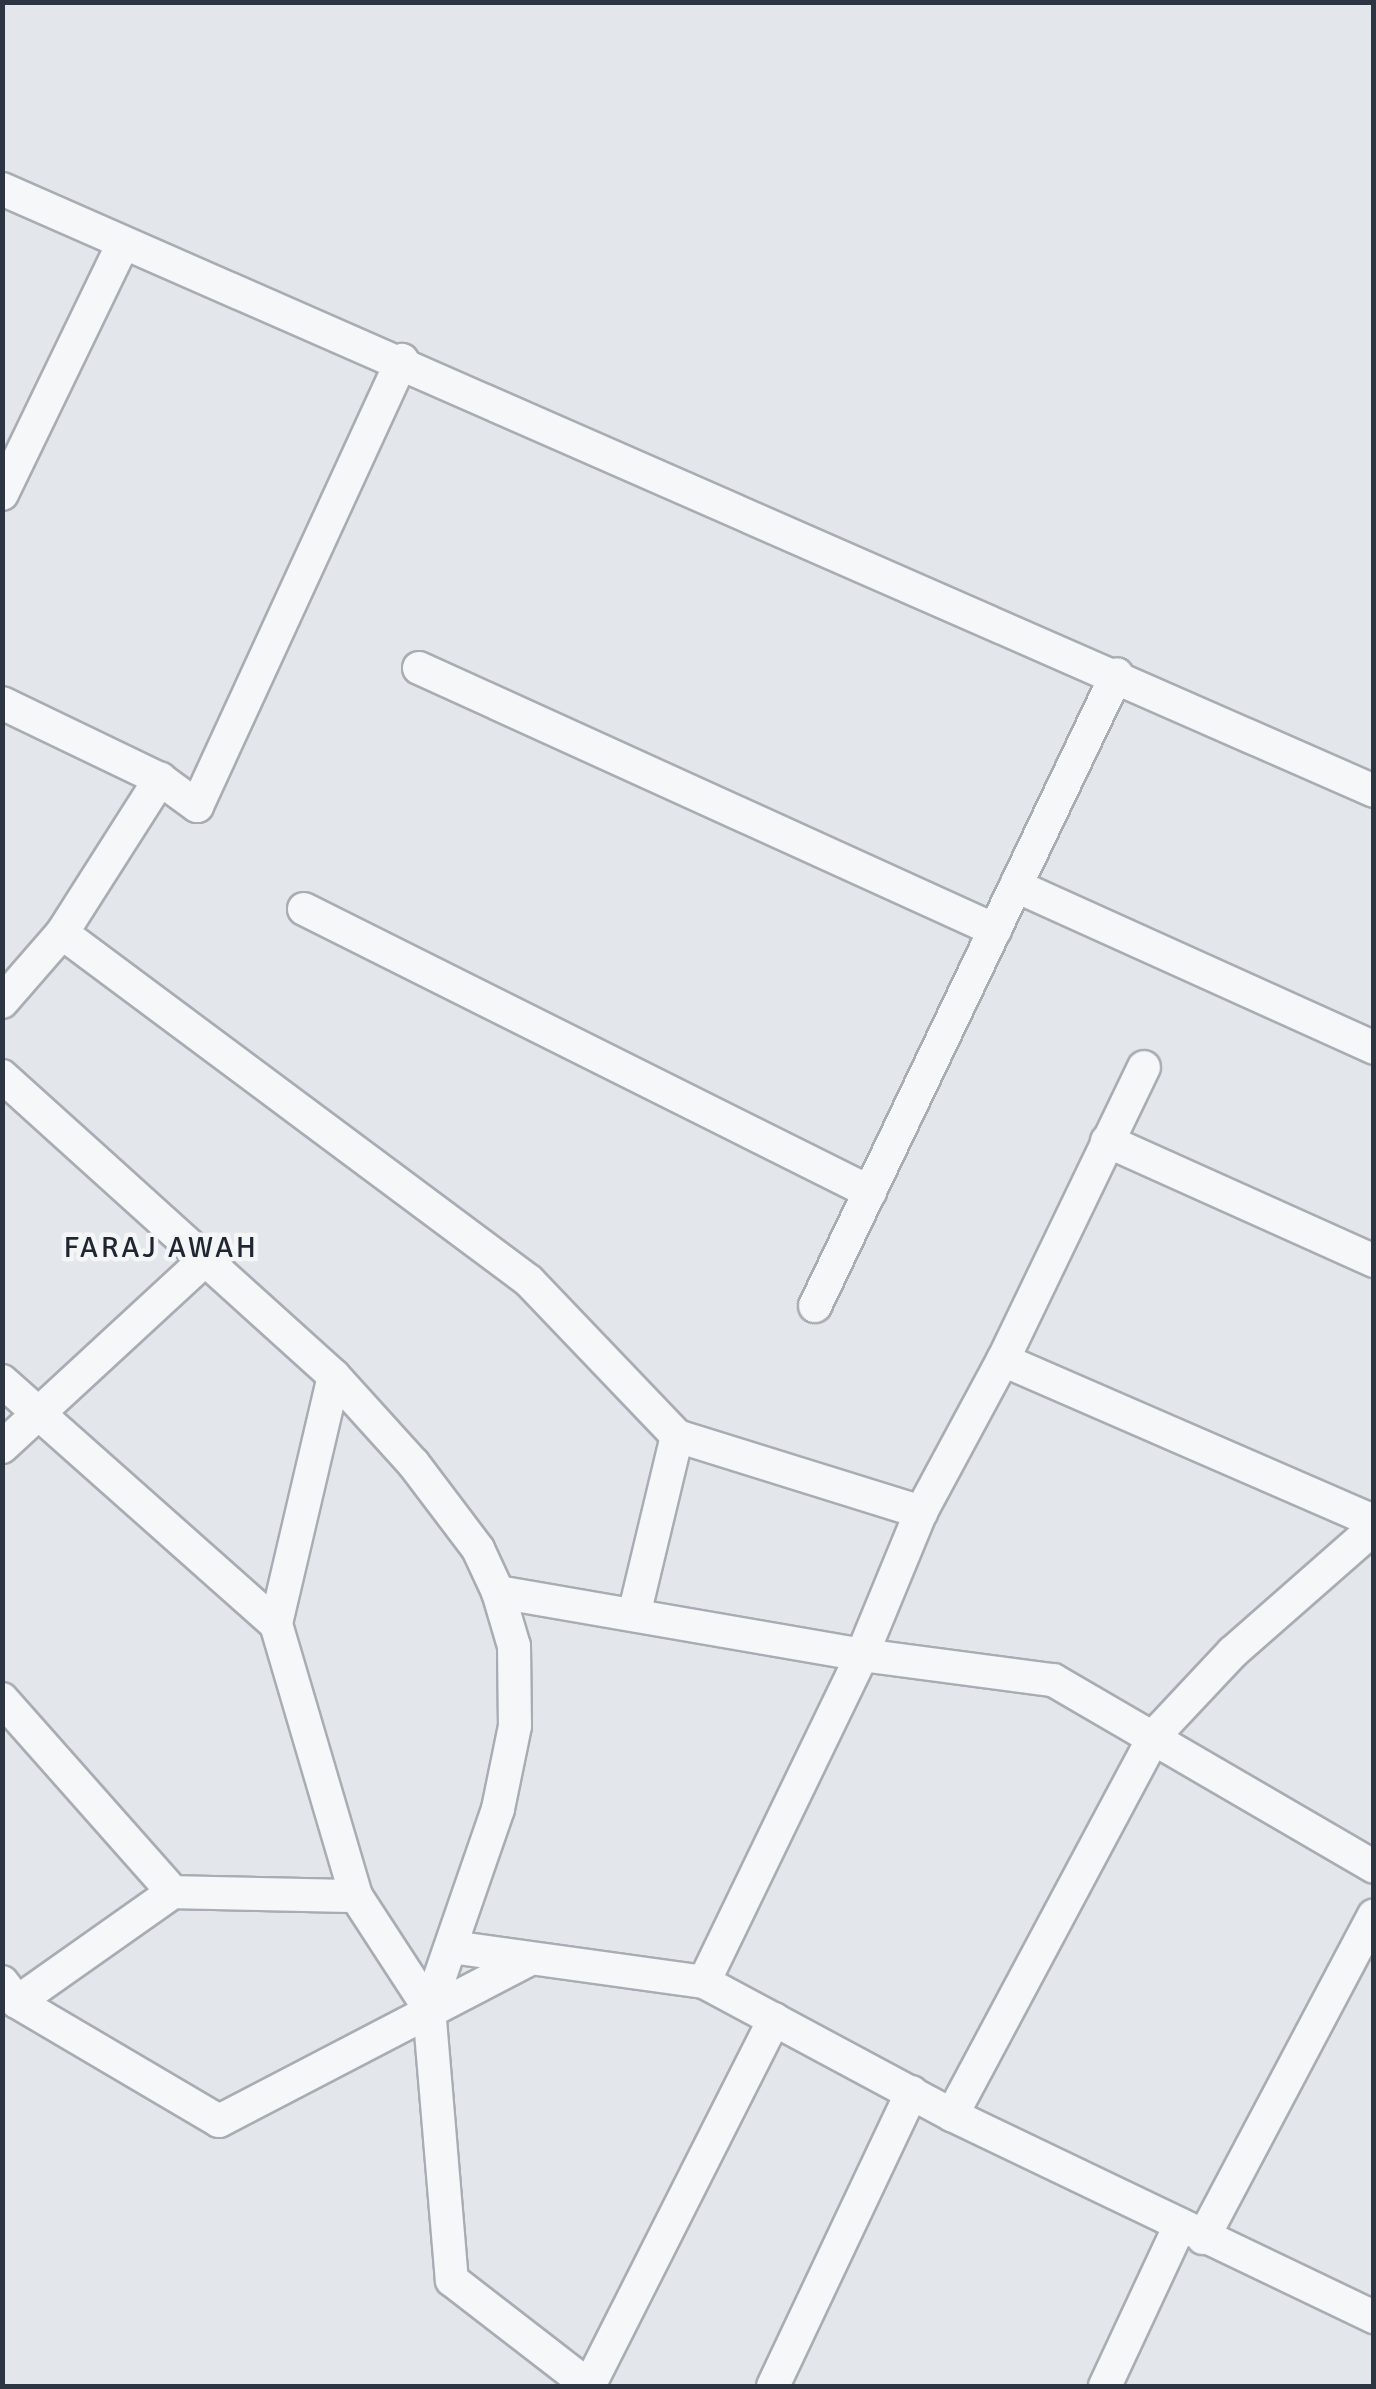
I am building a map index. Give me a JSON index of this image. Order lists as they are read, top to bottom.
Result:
{
  "districts": ["FARAJ AWAH"]
}
